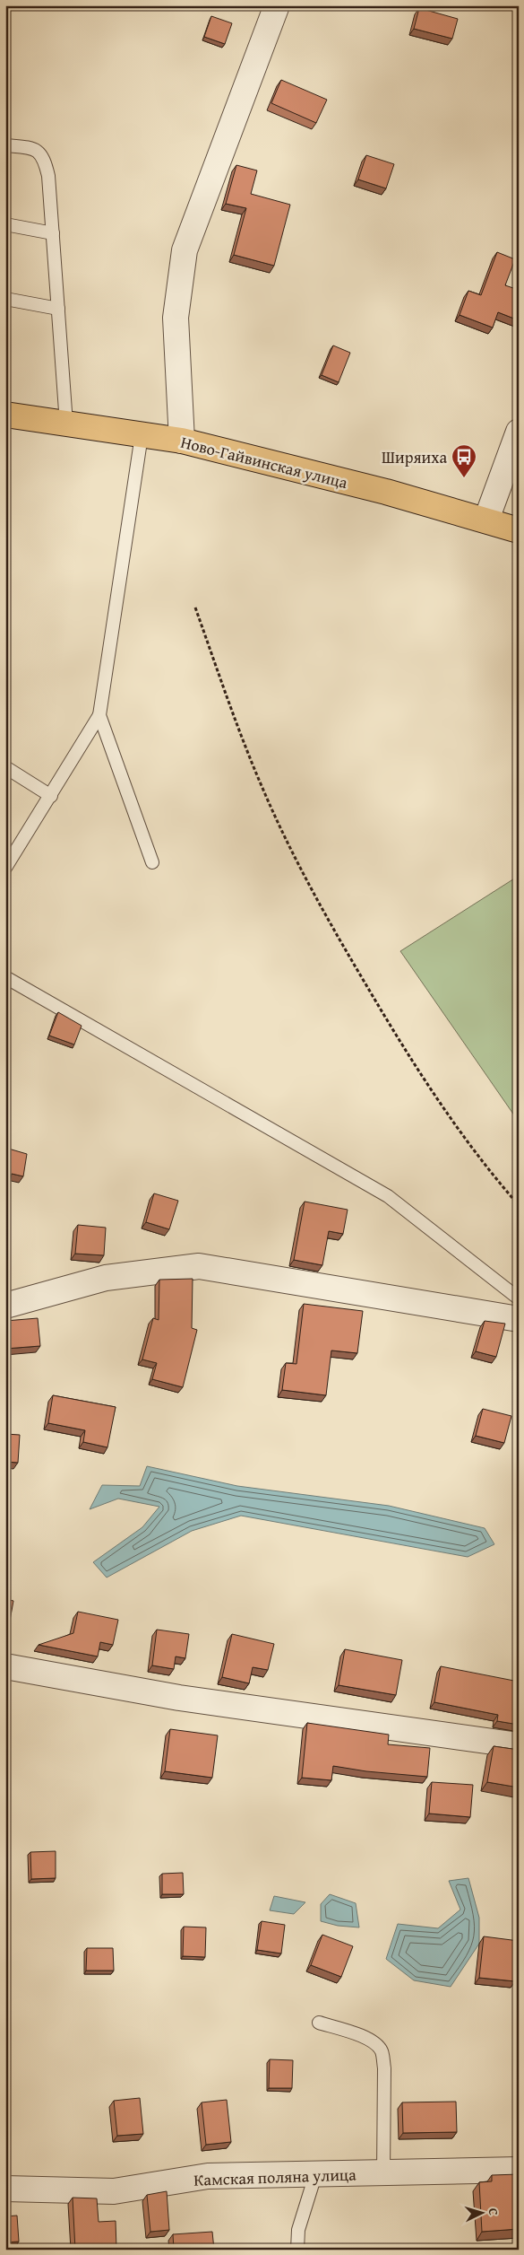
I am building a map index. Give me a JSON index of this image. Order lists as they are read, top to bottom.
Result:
{
  "streets": {
    "main road": ["Ново-Гайвинская улица"],
    "street": ["Камская поляна улица"]
  },
  "places": {
    "bus stop": ["Ширяиха"]
  },
  "north": "right"
}
